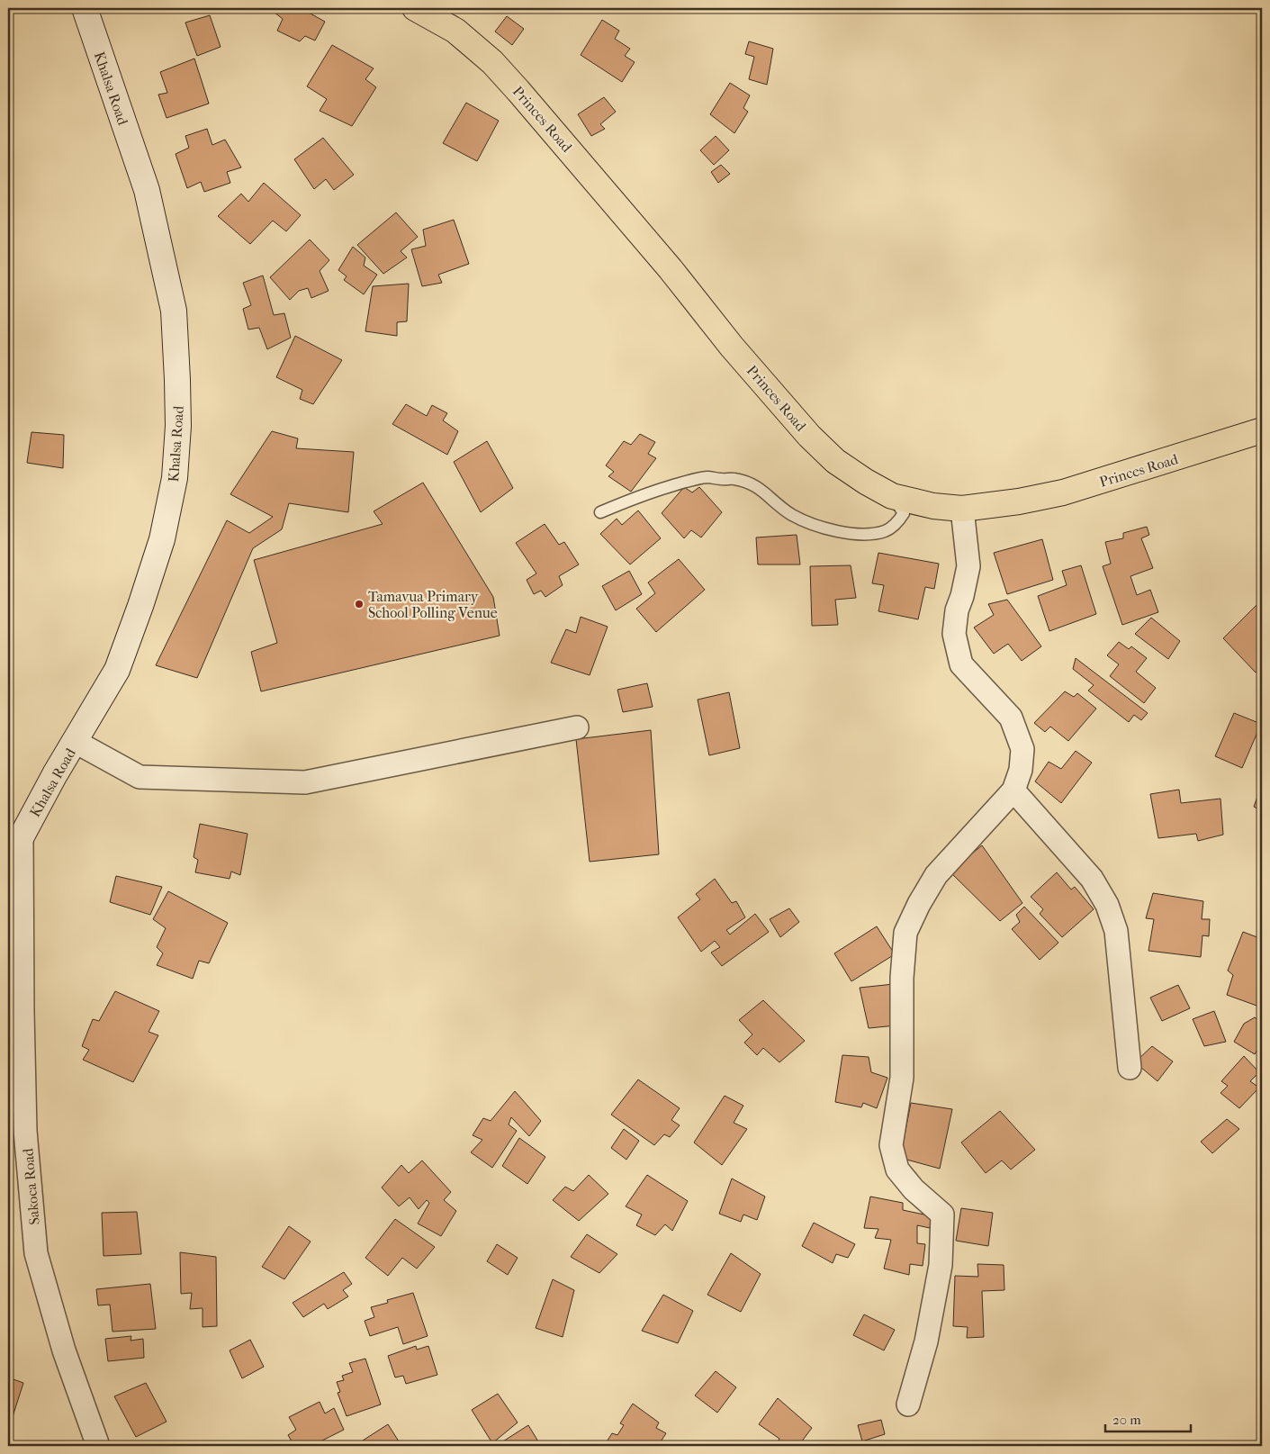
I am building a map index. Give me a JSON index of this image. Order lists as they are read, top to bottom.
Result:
{
  "streets": {
    "main road": ["Khalsa Road", "Princes Road"],
    "street": ["Sakoca Road"]
  },
  "crossings": [
    ["Khalsa Road", "Sakoca Road"]
  ],
  "places": ["Tamavua Primary School Polling Venue"],
  "scale_bar": "20 m"
}
